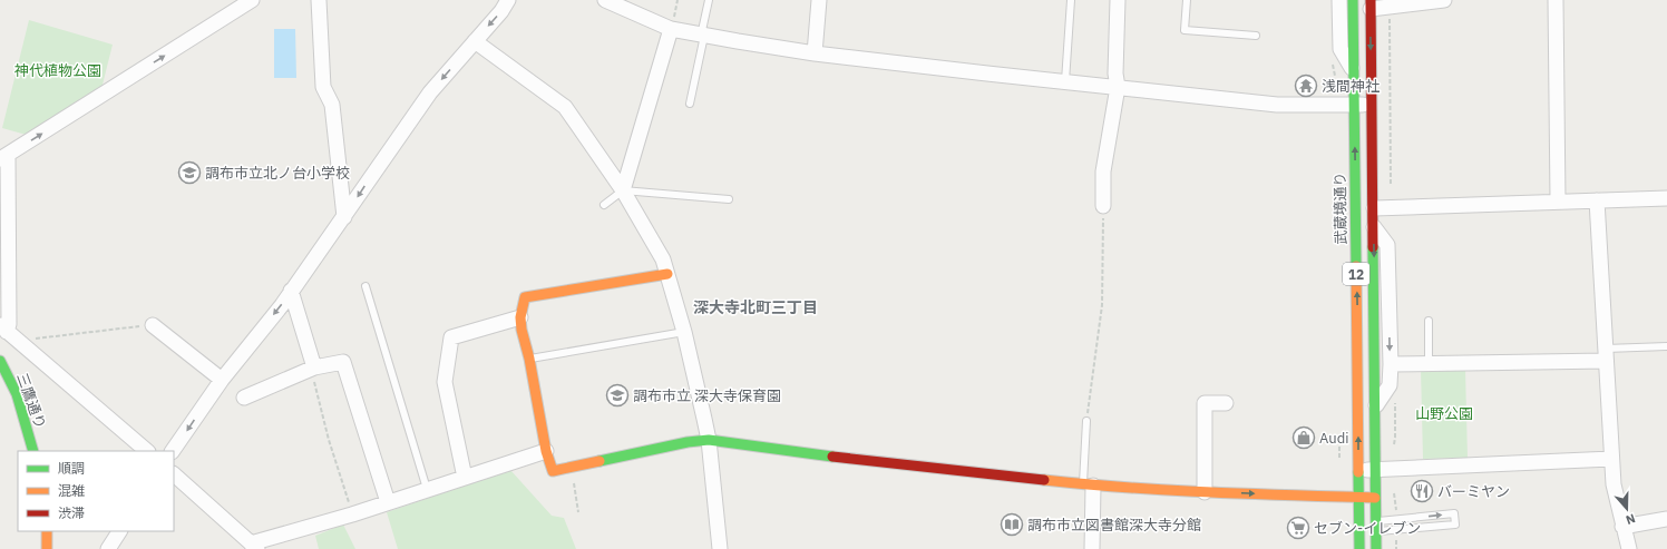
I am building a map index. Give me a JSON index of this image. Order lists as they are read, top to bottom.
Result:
{
  "streets": {
    "main road": ["武蔵境通り", "12", "三鷹通り"]
  },
  "districts": ["深大寺北町三丁目"],
  "parks": ["神代植物公園", "山野公園"],
  "places": {
    "temple": ["浅間神社"],
    "school or university": ["調布市立北ノ台小学校", "調布市立 深大寺保育園"],
    "shop": ["Audi"],
    "restaurant": ["バーミヤン"],
    "library": ["調布市立図書館深大寺分館"],
    "supermarket": ["セブン-イレブン"]
  },
  "legend": ["順調", "混雑", "渋滞"],
  "north": "bottom"
}
